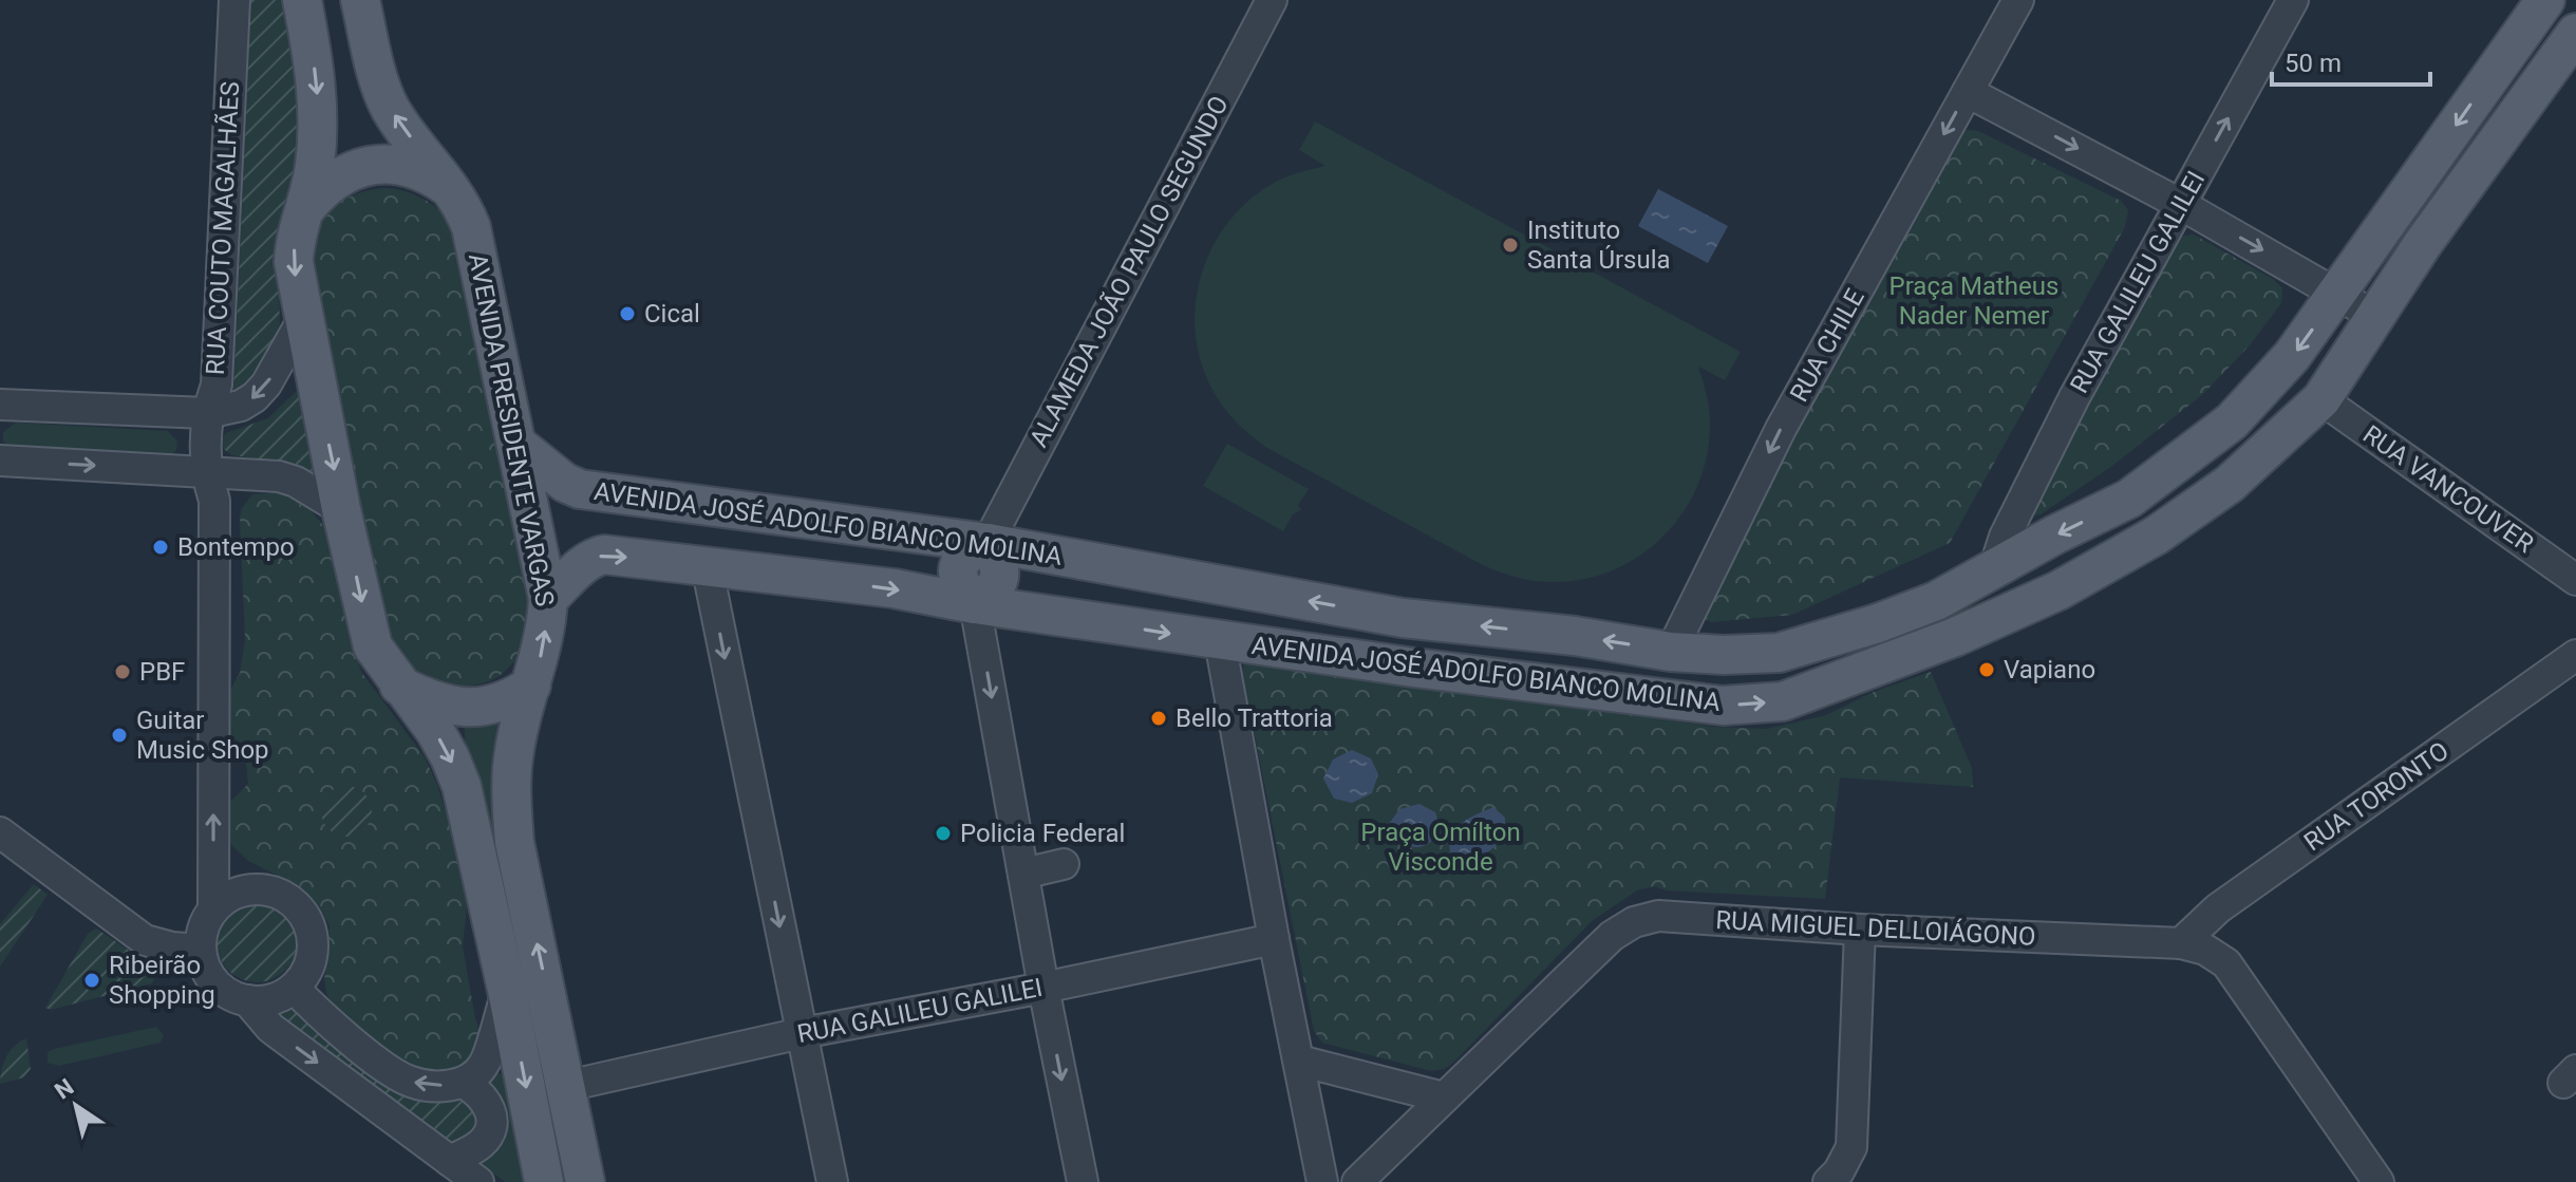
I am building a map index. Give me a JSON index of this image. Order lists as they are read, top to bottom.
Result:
{
  "streets": {
    "main road": ["AVENIDA PRESIDENTE VARGAS", "AVENIDA JOSÉ ADOLFO BIANCO MOLINA"],
    "street": [
      "RUA COUTO MAGALHÃES",
      "ALAMEDA JOÃO PAULO SEGUNDO",
      "RUA GALILEU GALILEI",
      "RUA CHILE",
      "RUA VANCOUVER",
      "RUA TORONTO",
      "RUA MIGUEL DELLOIÁGONO"
    ]
  },
  "crossings": [
    ["ALAMEDA JOÃO PAULO SEGUNDO", "AVENIDA JOSÉ ADOLFO BIANCO MOLINA"],
    ["RUA GALILEU GALILEI", "AVENIDA PRESIDENTE VARGAS"],
    ["RUA GALILEU GALILEI", "AVENIDA JOSÉ ADOLFO BIANCO MOLINA"],
    ["RUA CHILE", "AVENIDA JOSÉ ADOLFO BIANCO MOLINA"],
    ["AVENIDA PRESIDENTE VARGAS", "AVENIDA JOSÉ ADOLFO BIANCO MOLINA"],
    ["RUA VANCOUVER", "AVENIDA JOSÉ ADOLFO BIANCO MOLINA"],
    ["RUA TORONTO", "RUA MIGUEL DELLOIÁGONO"]
  ],
  "one_way": ["RUA COUTO MAGALHÃES", "RUA CHILE"],
  "parks": ["Praça Matheus Nader Nemer", "Praça Omílton Visconde"],
  "places": [
    "Instituto Santa Úrsula",
    "Cical",
    "Bontempo",
    "Vapiano",
    "PBF",
    "Bello Trattoria",
    "Guitar Music Shop",
    "Policia Federal",
    "Ribeirão Shopping"
  ],
  "scale_bar": "50 m",
  "north": "top left"
}
